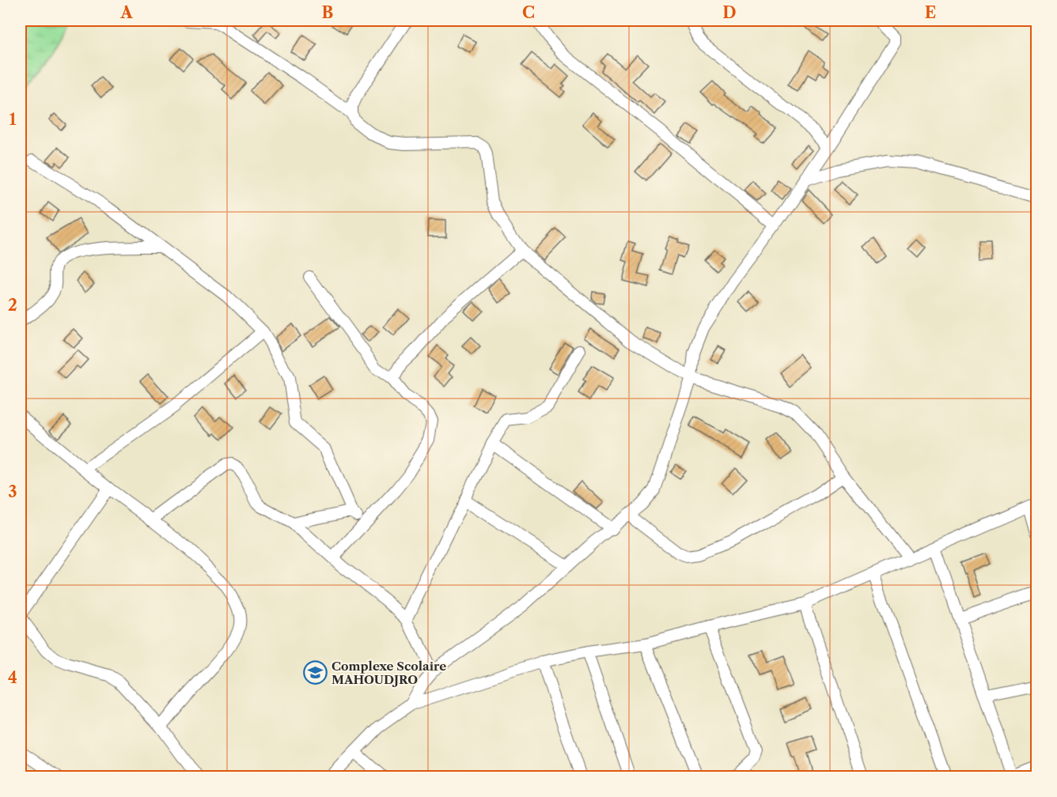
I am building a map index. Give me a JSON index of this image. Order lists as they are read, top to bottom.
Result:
{
  "places": {
    "school or university": ["Complexe Scolaire MAHOUDJRO"]
  },
  "grid": {
    "columns": [
      "A",
      "B",
      "C",
      "D",
      "E"
    ],
    "rows": [
      "1",
      "2",
      "3",
      "4"
    ]
  }
}
